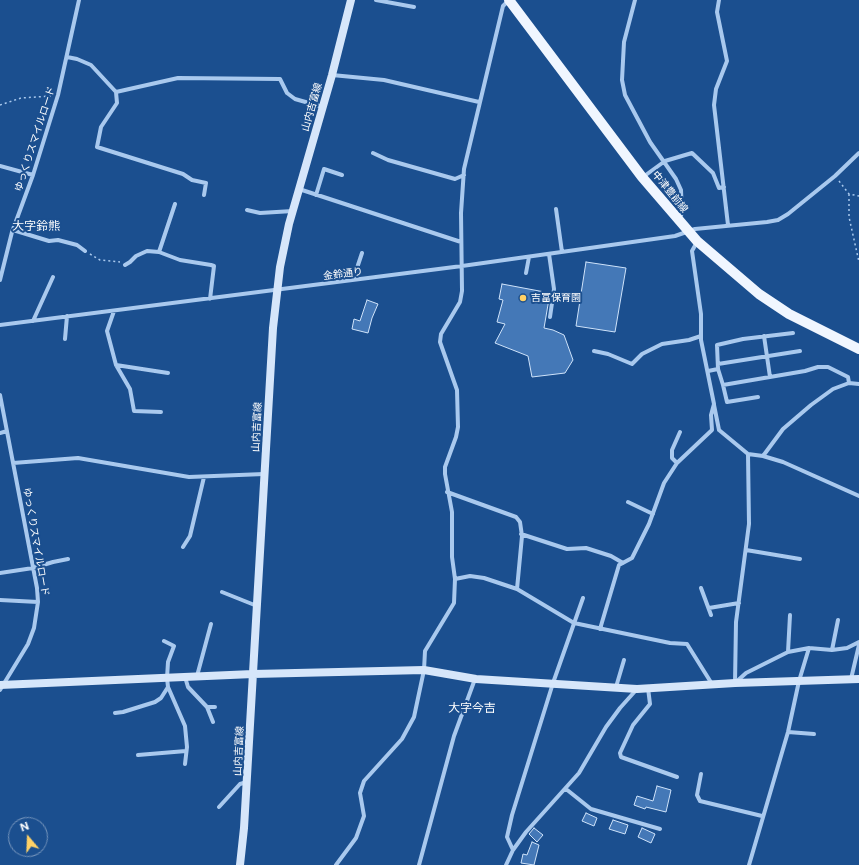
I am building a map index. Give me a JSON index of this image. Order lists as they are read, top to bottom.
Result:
{
  "streets": {
    "main road": ["山内吉富線", "中津豊前線"],
    "street": ["ゆっくりスマイルロード", "金鈴通り"]
  },
  "crossings": [
    ["山内吉富線", "金鈴通り"],
    ["中津豊前線", "金鈴通り"]
  ],
  "districts": ["大字鈴熊", "大字今吉"],
  "places": ["吉富保育園"],
  "north": "top"
}
